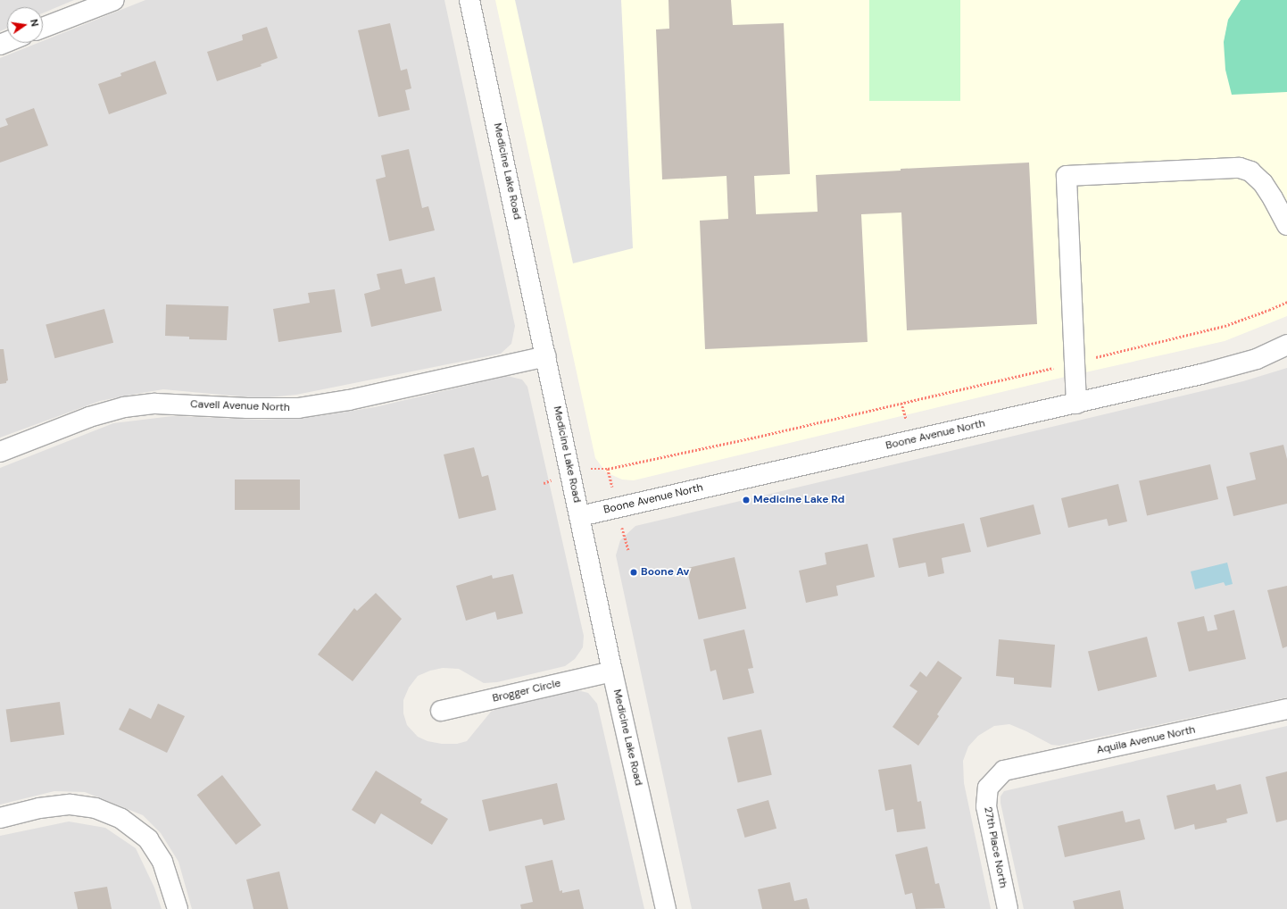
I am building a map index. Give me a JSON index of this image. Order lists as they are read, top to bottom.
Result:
{
  "streets": {
    "street": [
      "Medicine Lake Road",
      "Cavell Avenue North",
      "Boone Avenue North",
      "Brogger Circle",
      "Aquila Avenue North",
      "27th Place North"
    ]
  },
  "crossings": [
    ["Medicine Lake Road", "Cavell Avenue North"],
    ["Medicine Lake Road", "Boone Avenue North"],
    ["Medicine Lake Road", "Brogger Circle"],
    ["Aquila Avenue North", "27th Place North"]
  ],
  "places": ["Medicine Lake Rd", "Boone Av"],
  "north": "right"
}
